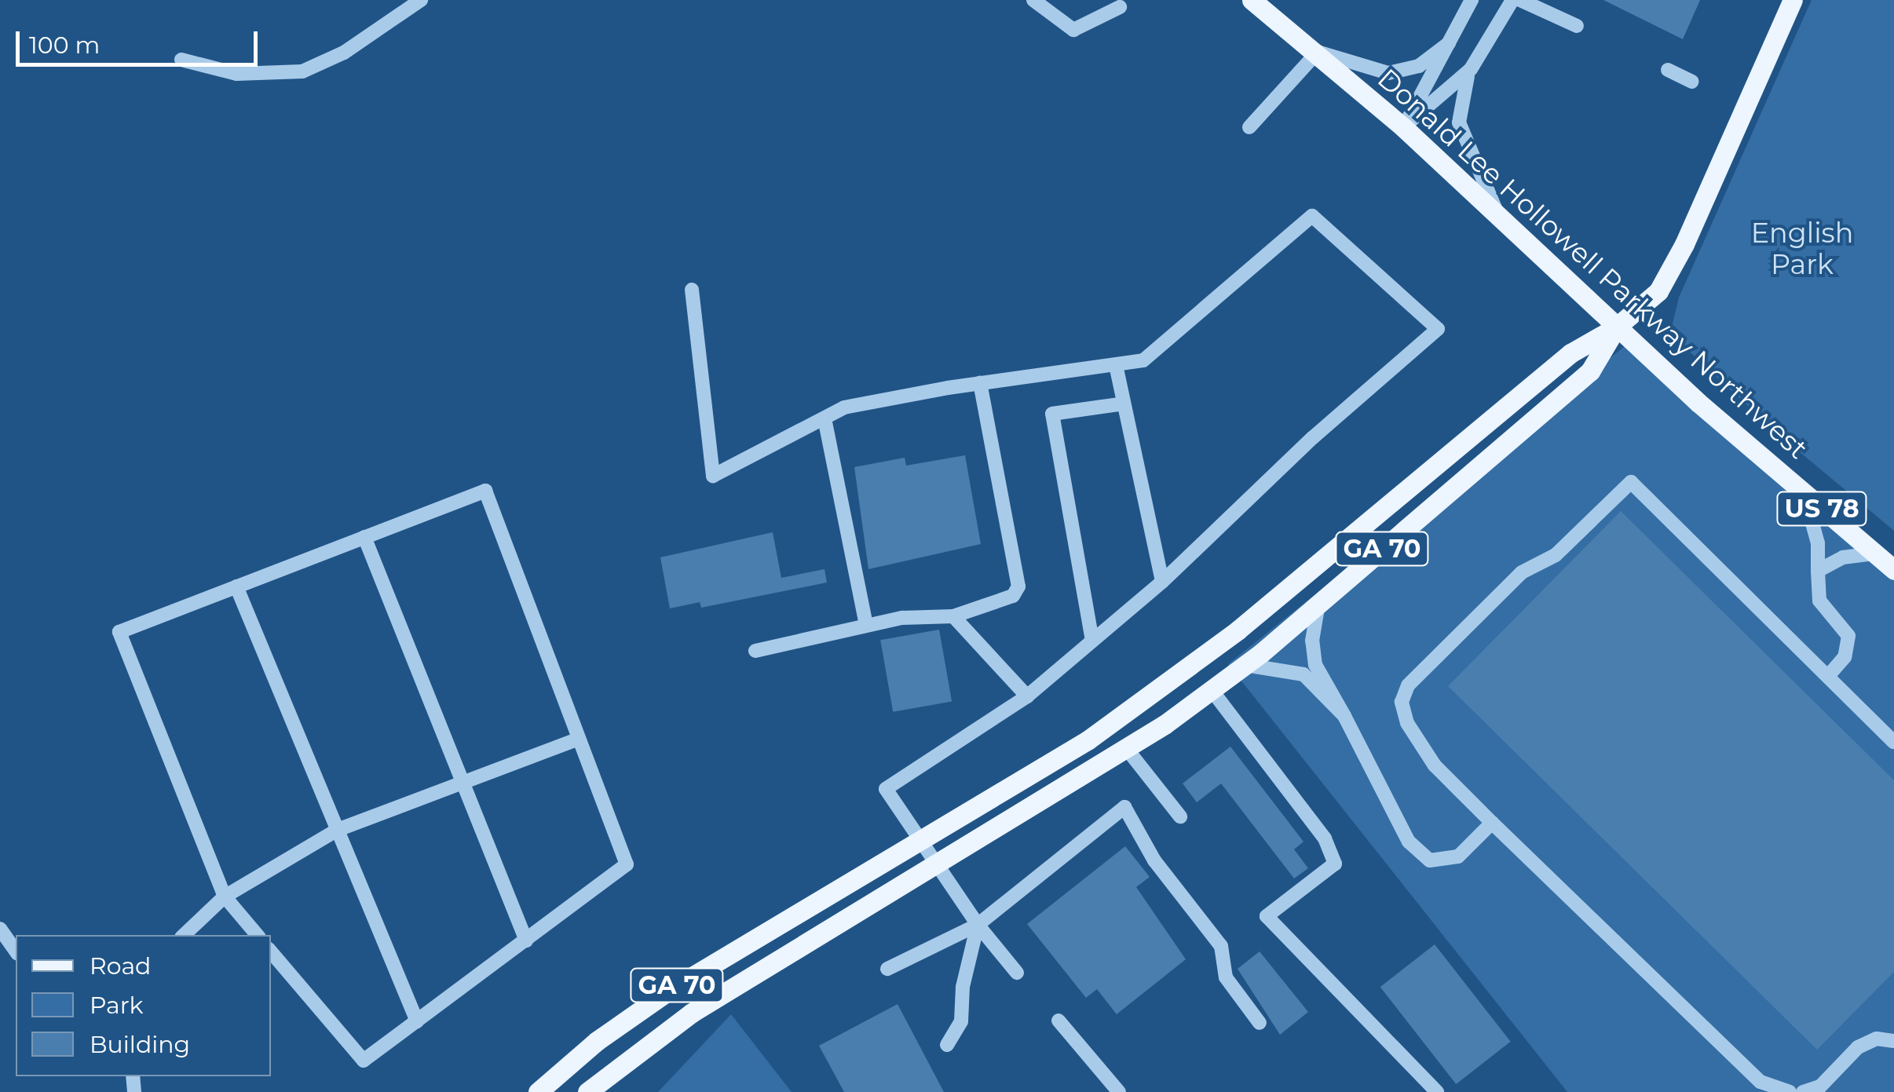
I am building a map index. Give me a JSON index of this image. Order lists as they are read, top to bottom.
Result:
{
  "streets": {
    "main road": ["Donald Lee Hollowell Parkway Northwest", "US 78", "GA 70"]
  },
  "crossings": [
    ["Donald Lee Hollowell Parkway Northwest", "GA 70"]
  ],
  "parks": ["English Park"],
  "legend": ["Road", "Park", "Building"],
  "scale_bar": "100 m"
}
